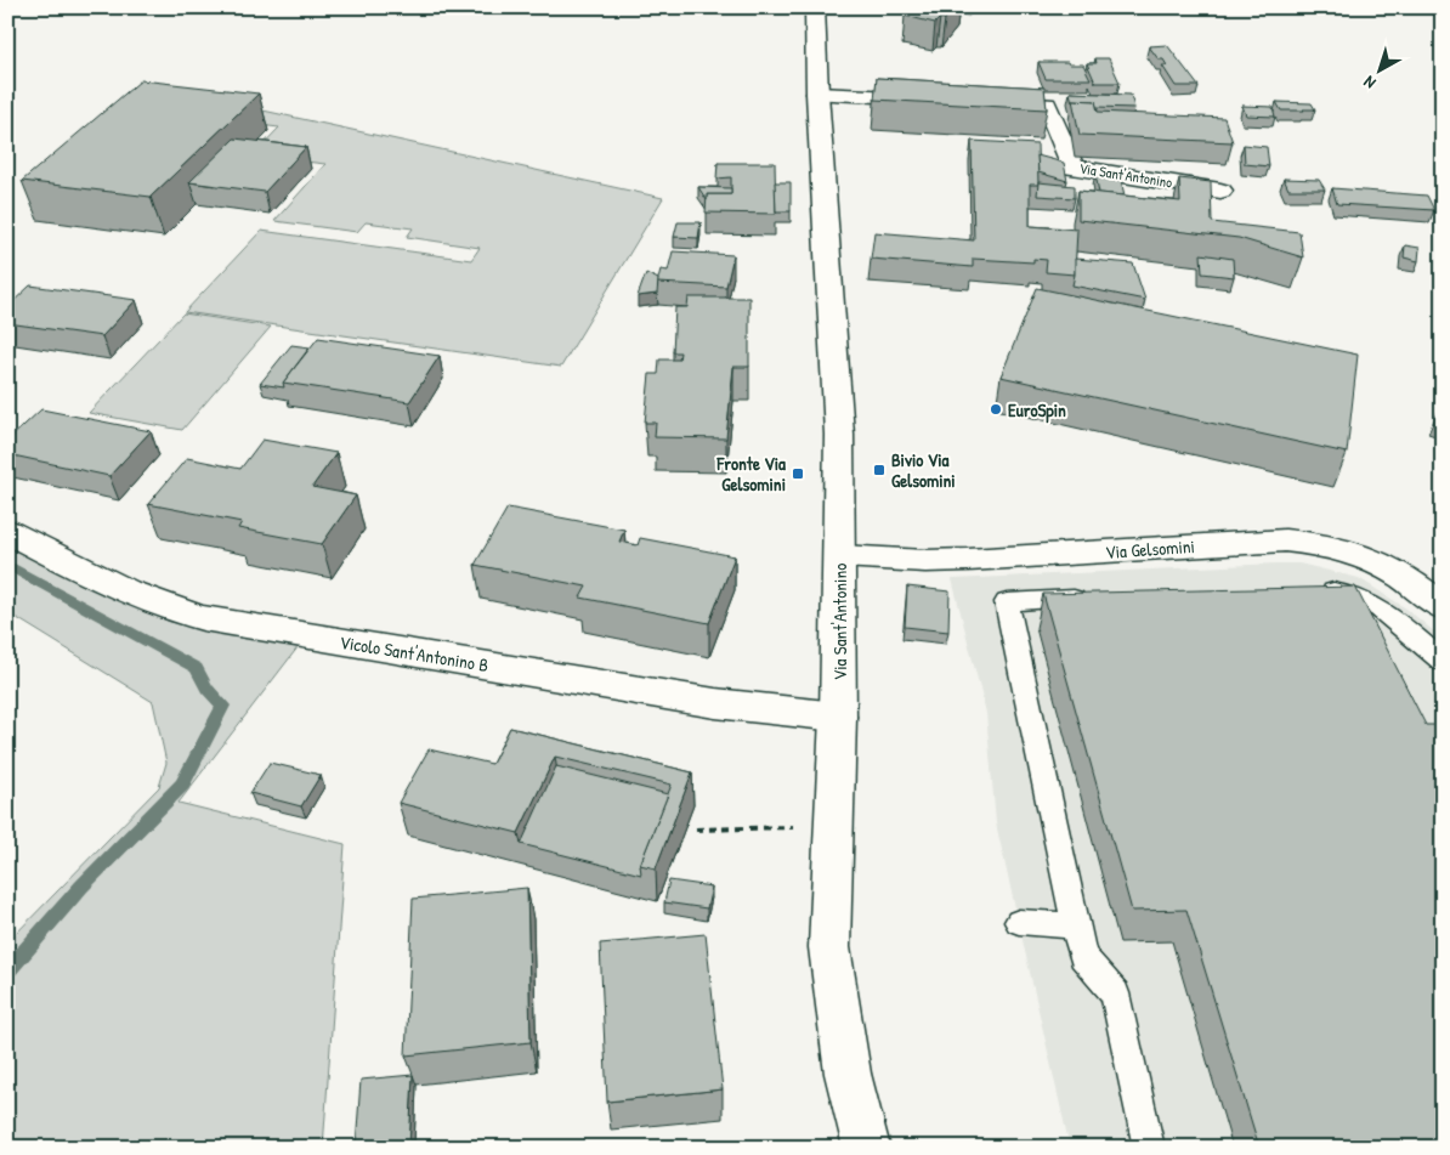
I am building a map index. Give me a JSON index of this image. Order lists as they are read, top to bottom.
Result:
{
  "streets": {
    "street": ["Via Sant'Antonino", "Via Gelsomini", "Vicolo Sant'Antonino B"]
  },
  "crossings": [
    ["Via Sant'Antonino", "Via Gelsomini"],
    ["Via Sant'Antonino", "Vicolo Sant'Antonino B"]
  ],
  "places": {
    "other": ["EuroSpin"],
    "transit": ["Bivio Via Gelsomini", "Fronte Via Gelsomini"]
  },
  "north": "bottom left"
}
